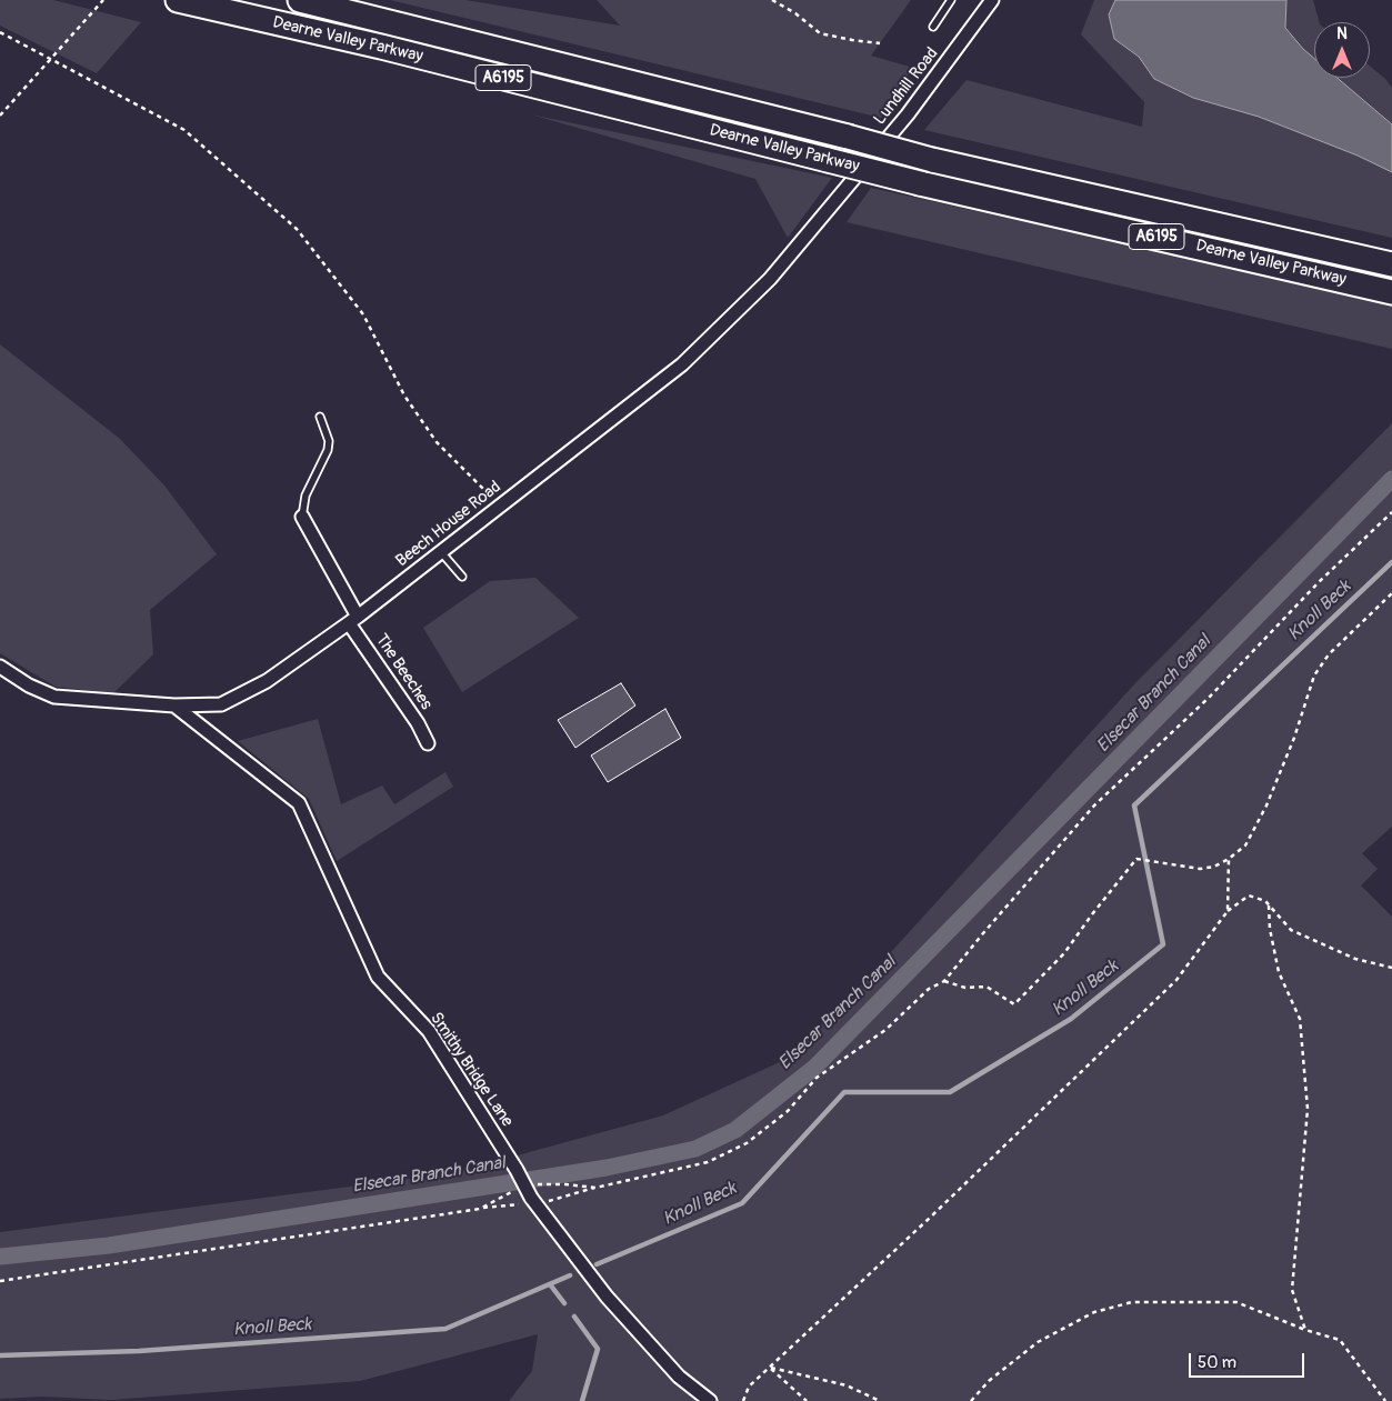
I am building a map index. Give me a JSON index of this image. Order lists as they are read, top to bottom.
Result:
{
  "streets": {
    "highway": ["Dearne Valley Parkway", "A6195"],
    "street": [
      "Lundhill Road",
      "Beech House Road",
      "The Beeches",
      "Smithy Bridge Lane"
    ]
  },
  "crossings": [
    ["Lundhill Road", "Beech House Road"],
    ["Beech House Road", "The Beeches"],
    ["Beech House Road", "Smithy Bridge Lane"]
  ],
  "water": ["Knoll Beck", "Elsecar Branch Canal"],
  "scale_bar": "50 m",
  "north": "top"
}
